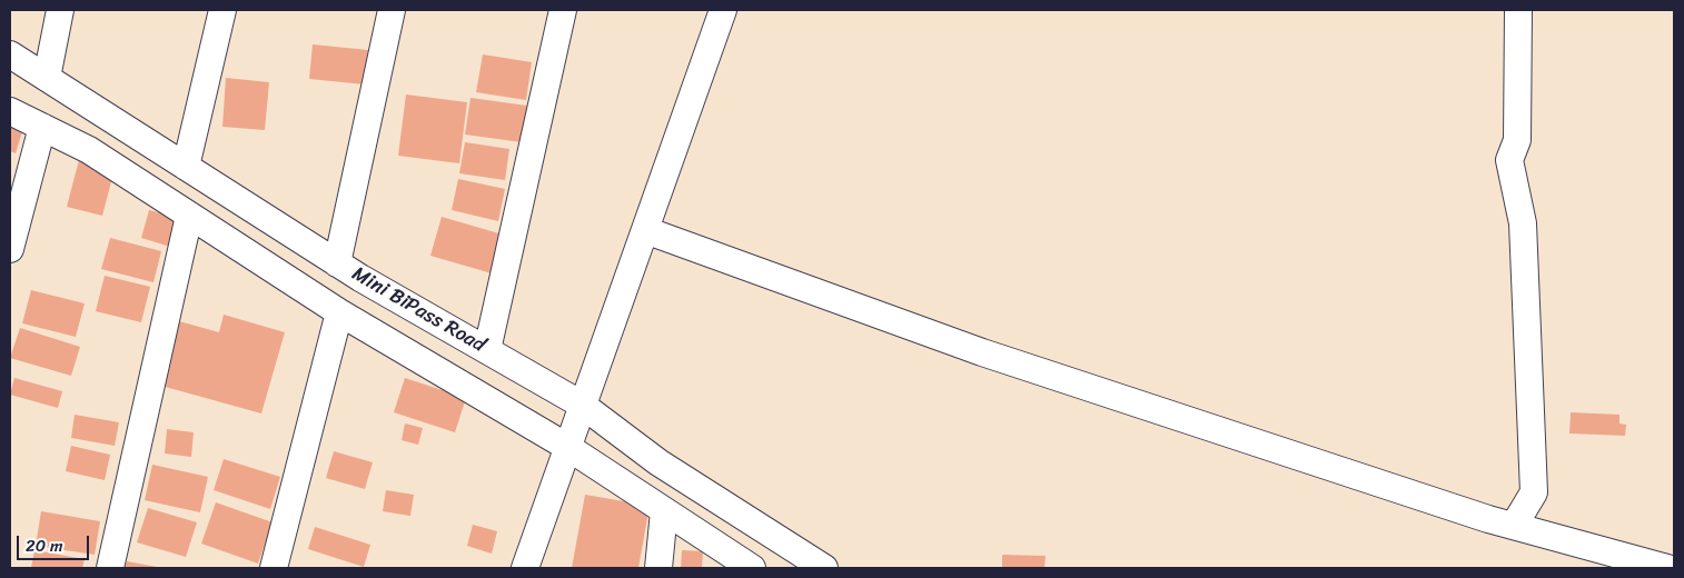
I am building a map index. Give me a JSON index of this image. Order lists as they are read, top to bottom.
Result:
{
  "streets": {
    "street": ["Mini BiPass Road"]
  },
  "scale_bar": "20 m"
}
